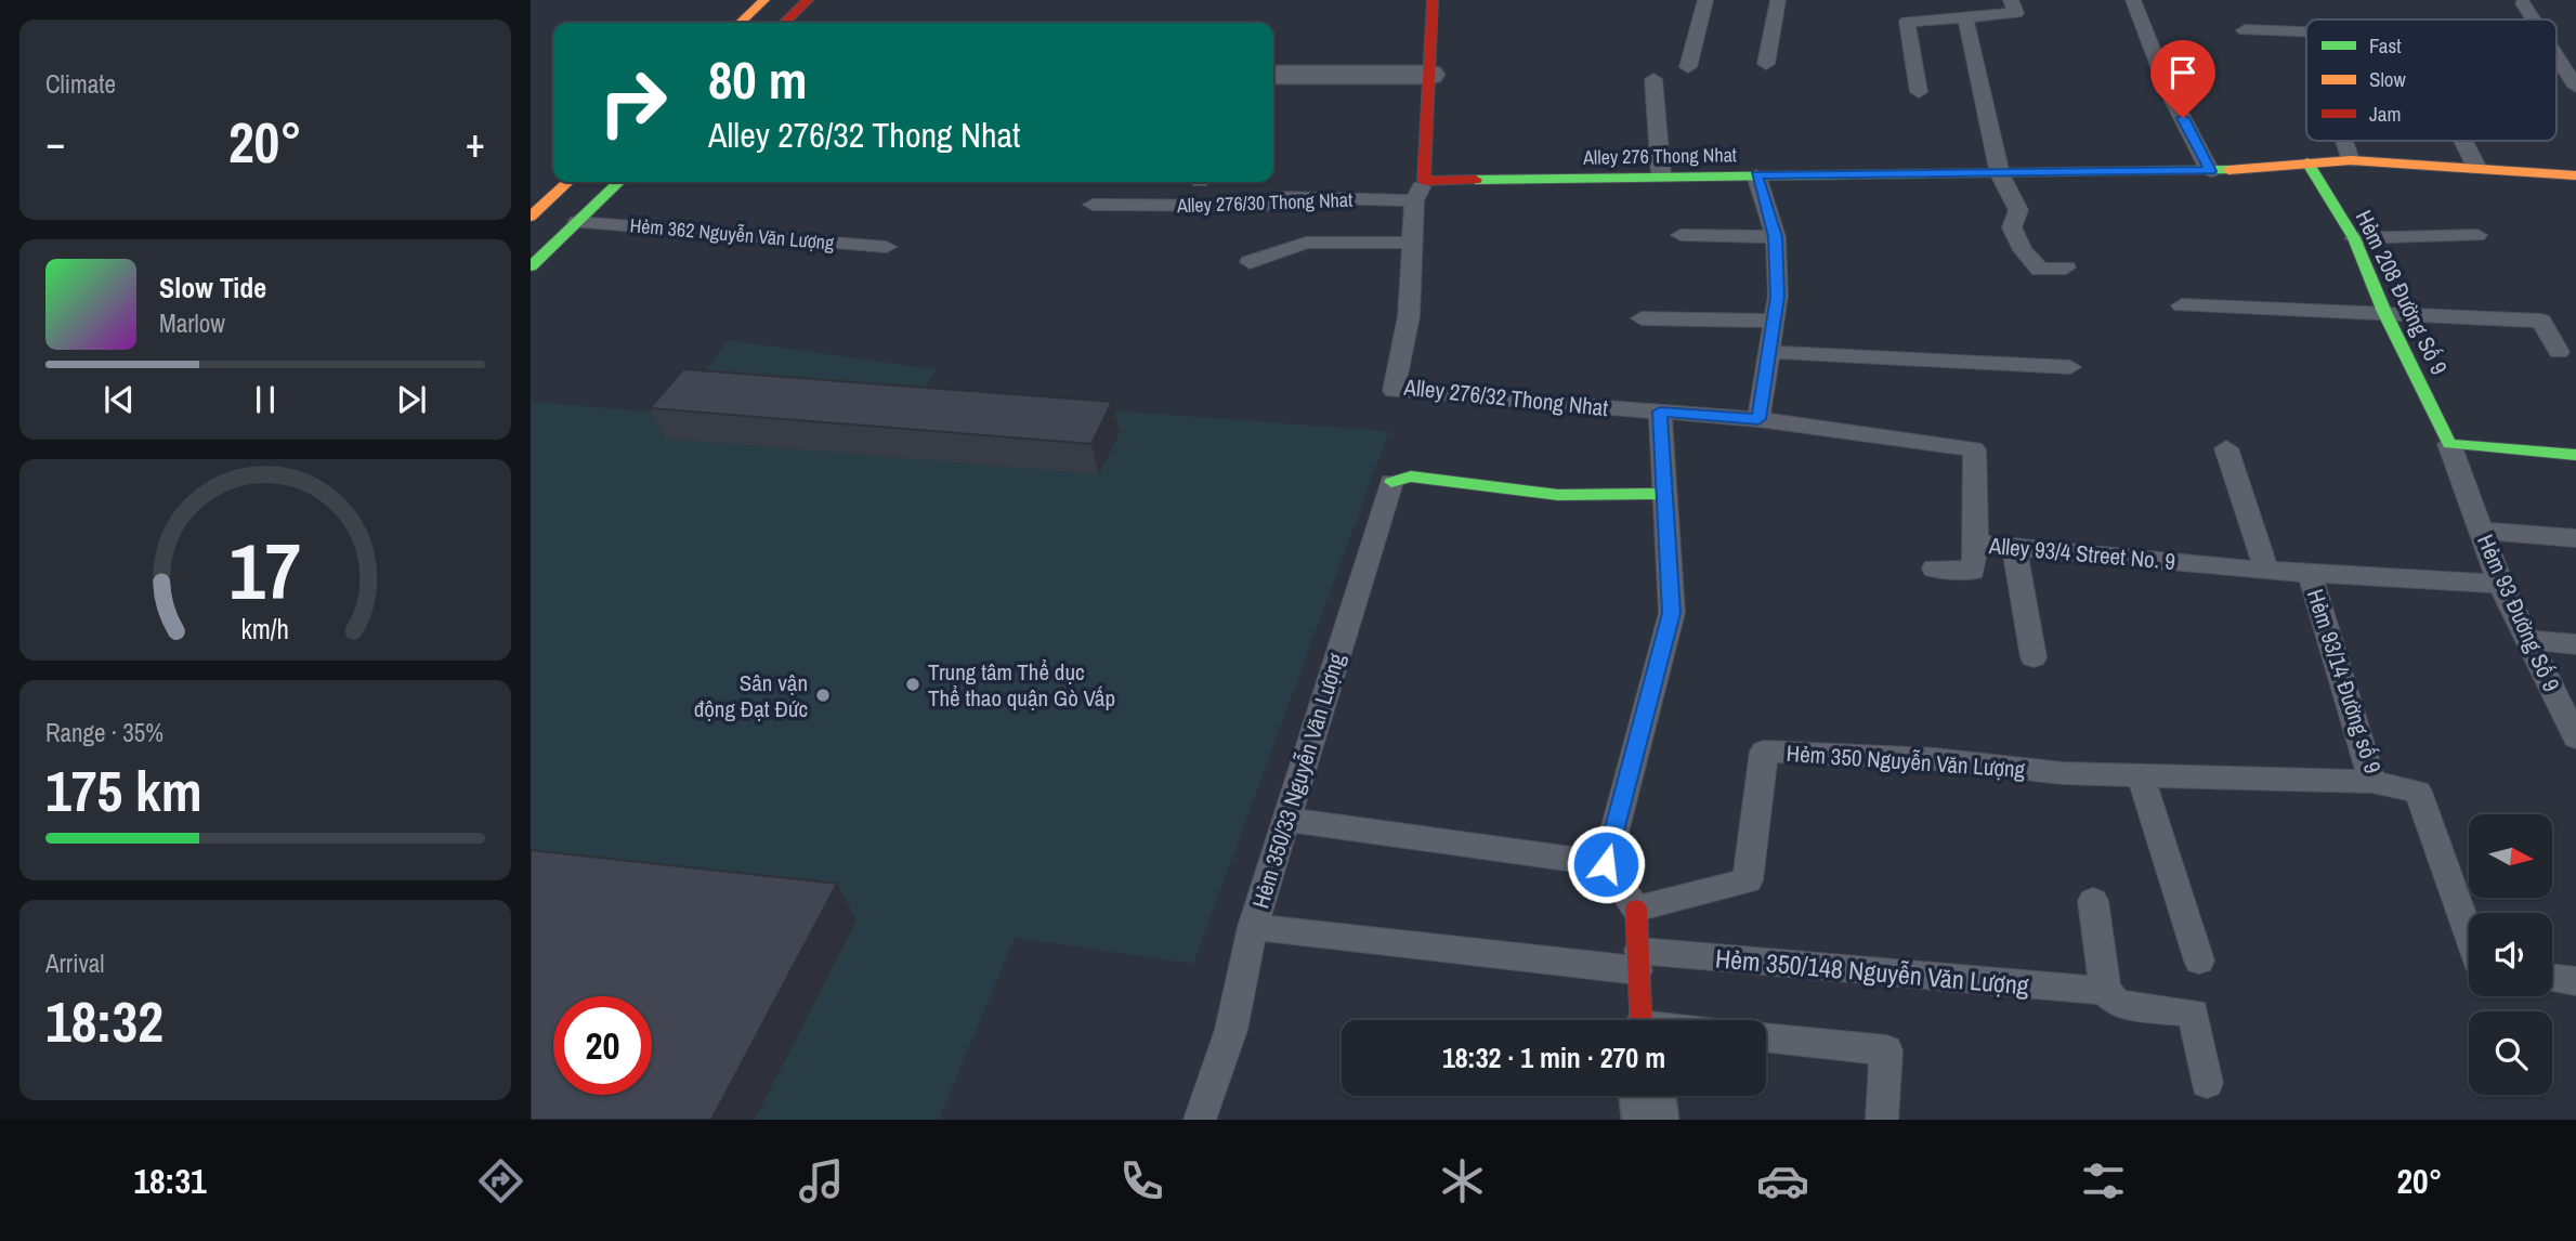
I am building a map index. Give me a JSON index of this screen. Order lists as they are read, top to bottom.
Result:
{
  "streets": {
    "street": ["Alley 276 Thong Nhat", "Hẻm 208 Đường Số 9"],
    "lane": [
      "Alley 276/30 Thong Nhat",
      "Hẻm 362 Nguyễn Văn Lượng",
      "Alley 276/32 Thong Nhat",
      "Alley 93/4 Street No. 9",
      "Hẻm 93 Đường Số 9",
      "Hẻm 93/14 Đường số 9",
      "Hẻm 350 Nguyễn Văn Lượng",
      "Hẻm 350/33 Nguyễn Văn Lượng",
      "Hẻm 350/148 Nguyễn Văn Lượng"
    ]
  },
  "crossings": [
    ["Alley 276 Thong Nhat", "Hẻm 208 Đường Số 9"],
    ["Alley 276/30 Thong Nhat", "Alley 276/32 Thong Nhat"],
    ["Hẻm 208 Đường Số 9", "Hẻm 93 Đường Số 9"],
    ["Alley 276/32 Thong Nhat", "Alley 93/4 Street No. 9"],
    ["Alley 93/4 Street No. 9", "Hẻm 93 Đường Số 9"],
    ["Alley 93/4 Street No. 9", "Hẻm 93/14 Đường số 9"],
    ["Hẻm 93/14 Đường số 9", "Hẻm 350 Nguyễn Văn Lượng"],
    ["Hẻm 350/33 Nguyễn Văn Lượng", "Hẻm 350/148 Nguyễn Văn Lượng"]
  ],
  "places": ["Trung tâm Thể dục Thể thao quận Gò Vấp", "Sân vận động Đạt Đức"],
  "legend": ["Fast", "Slow", "Jam"],
  "north": "right",
  "page": {
    "tile": [
      "Climate",
      ["Range · 35%", "175 km"],
      ["Arrival", "18:32"]
    ],
    "turn": ["80 m", "Alley 276/32 Thong Nhat"],
    "heat": ["−", "20°", "+"],
    "song": ["Slow Tide", "Marlow"],
    "limit": "20",
    "trip": "18:32 · 1 min · 270 m",
    "tabs": ["18:31", "20°"],
    "gauge": ["17", "km/h"]
  }
}
